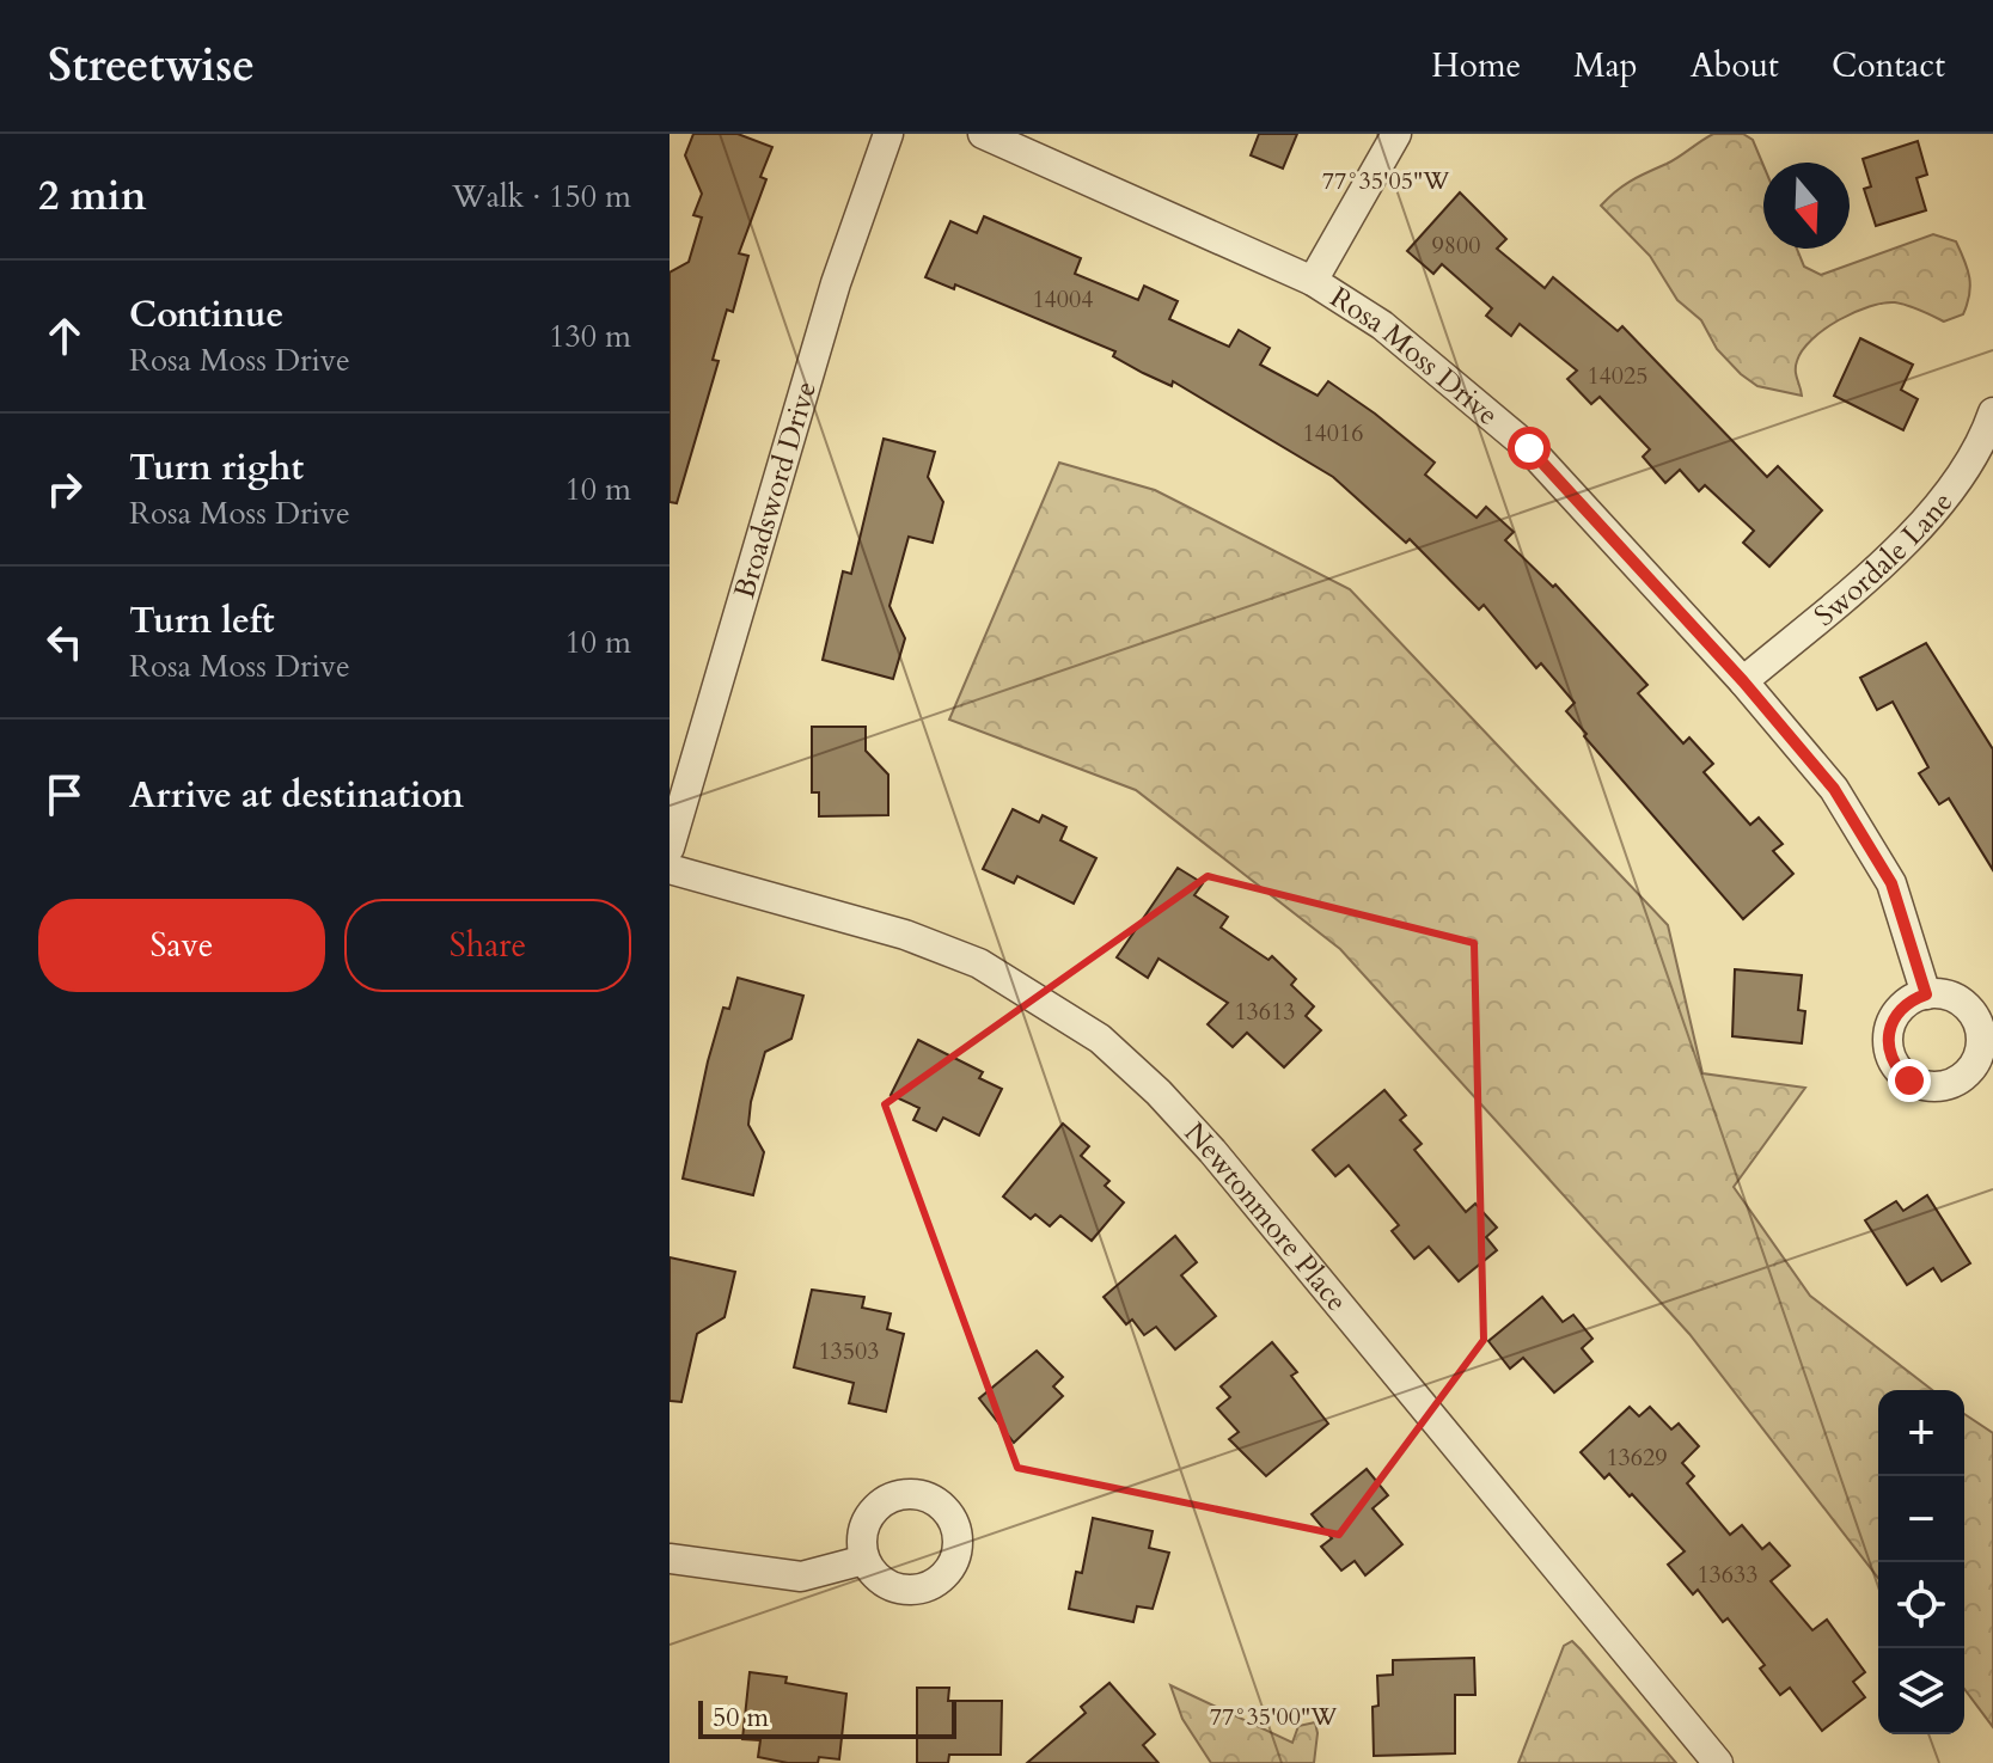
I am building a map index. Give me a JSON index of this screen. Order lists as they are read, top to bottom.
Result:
{
  "streets": {
    "street": [
      "Rosa Moss Drive",
      "Broadsword Drive",
      "Swordale Lane",
      "Newtonmore Place"
    ]
  },
  "crossings": [
    ["Rosa Moss Drive", "Swordale Lane"]
  ],
  "house_numbers": [
    "9800",
    "14004",
    "14025",
    "14016",
    "13613",
    "13503",
    "13629",
    "13633"
  ],
  "scale_bar": "50 m",
  "north": "bottom",
  "page": {
    "header": "Streetwise",
    "nav": [
      "Home",
      "Map",
      "About",
      "Contact"
    ],
    "heading": ["2 min", "Walk · 150 m"],
    "list": [
      ["Continue", "Rosa Moss Drive", "130 m"],
      ["Turn right", "Rosa Moss Drive", "10 m"],
      ["Turn left", "Rosa Moss Drive", "10 m"],
      "Arrive at destination"
    ],
    "buttons": ["Save", "Share"],
    "map_buttons": ["+", "−"],
    "scale": "50 m"
  },
  "coordinates": ["77°35'05\"W", "77°35'00\"W"]
}
